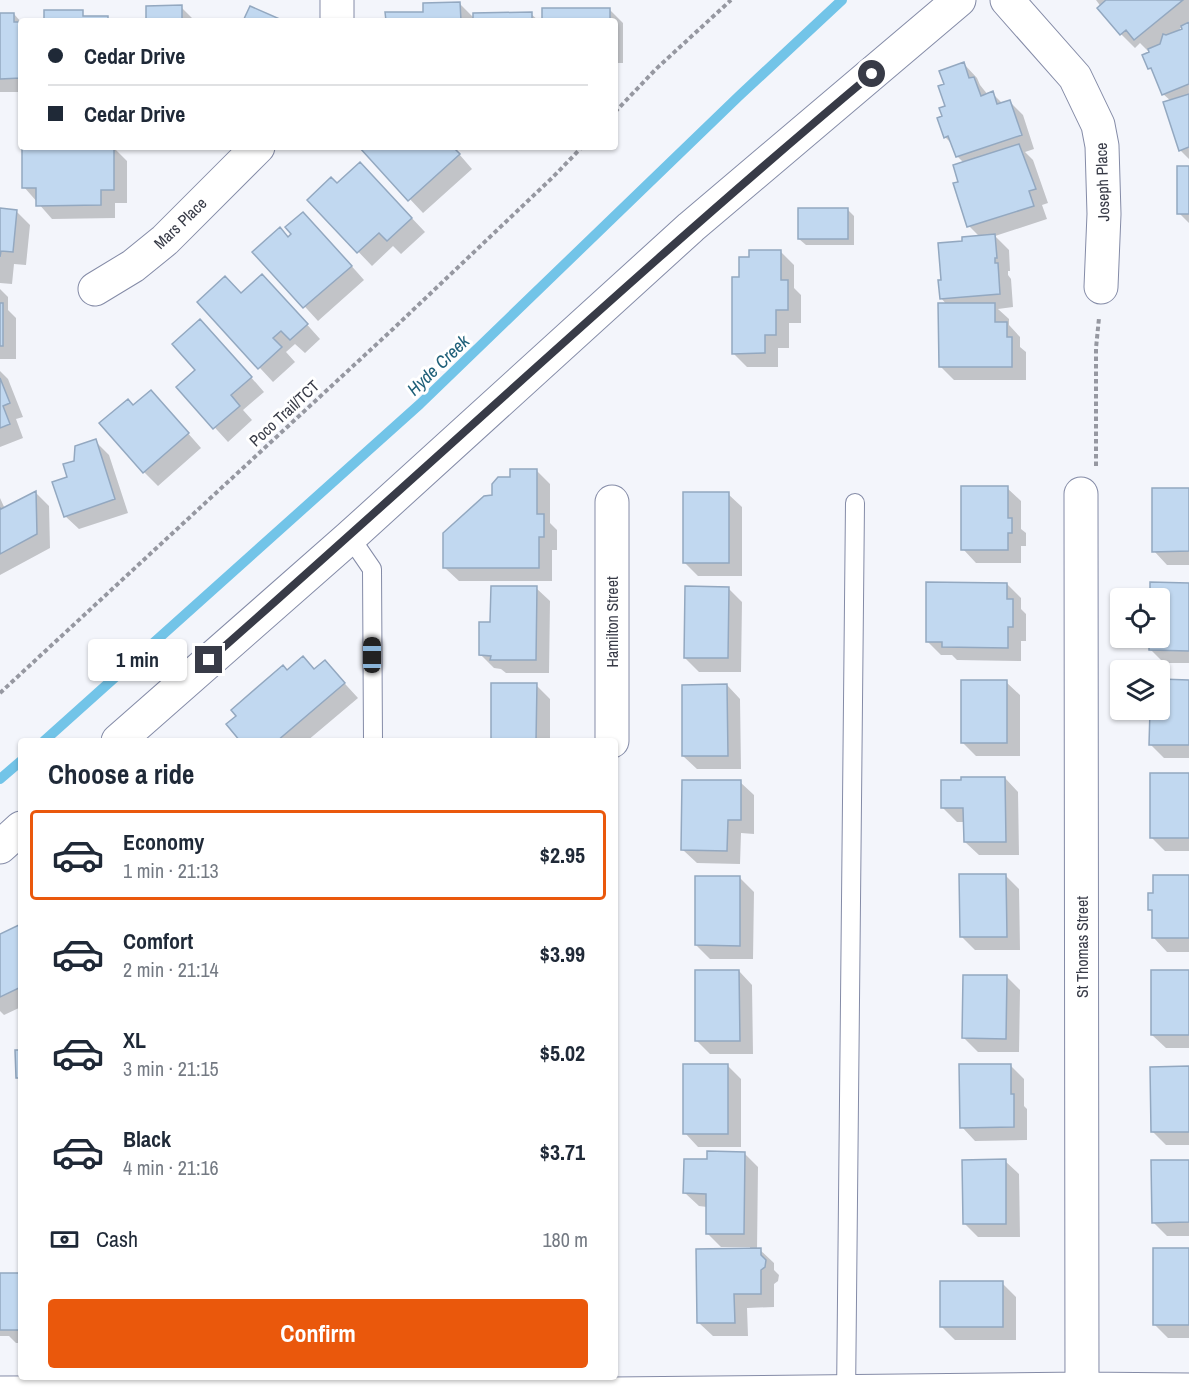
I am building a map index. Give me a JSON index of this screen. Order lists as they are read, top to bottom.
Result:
{
  "streets": {
    "street": [
      "Joseph Place",
      "Mars Place",
      "Hamilton Street",
      "St Thomas Street"
    ],
    "path": ["Poco Trail/TCT"]
  },
  "water": ["Hyde Creek"],
  "page": {
    "banner": ["Cedar Drive", "Cedar Drive"],
    "bubble": "1 min",
    "heading": "Choose a ride",
    "list": [
      {
        "name": "Economy",
        "note": "1 min · 21:13",
        "value": "$2.95"
      },
      {
        "name": "Comfort",
        "note": "2 min · 21:14",
        "value": "$3.99"
      },
      {
        "name": "XL",
        "note": "3 min · 21:15",
        "value": "$5.02"
      },
      {
        "name": "Black",
        "note": "4 min · 21:16",
        "value": "$3.71"
      }
    ],
    "pay": ["Cash", "180 m"],
    "buttons": "Confirm"
  }
}
